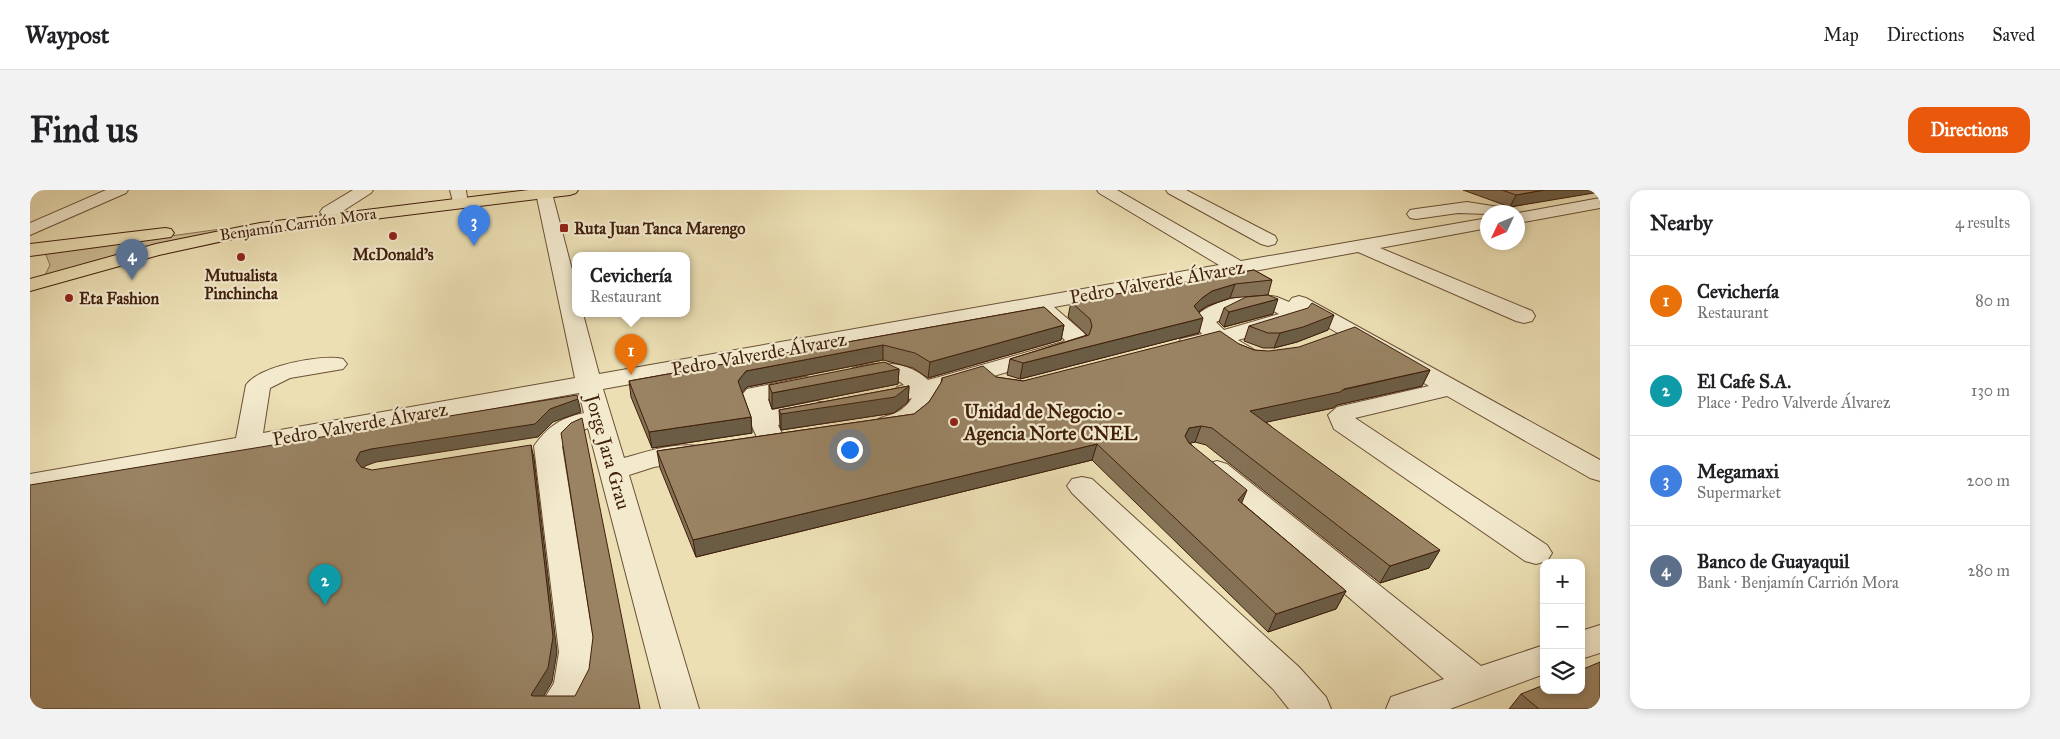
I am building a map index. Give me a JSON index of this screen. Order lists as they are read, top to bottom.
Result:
{
  "streets": {
    "main road": ["Benjamín Carrión Mora"],
    "street": ["Pedro Valverde Álvarez", "Jorge Jara Grau"]
  },
  "crossings": [
    ["Benjamín Carrión Mora", "Jorge Jara Grau"],
    ["Pedro Valverde Álvarez", "Jorge Jara Grau"]
  ],
  "places": {
    "transit": ["Ruta Juan Tanca Marengo"],
    "other": [
      "McDonald's",
      "Mutualista Pinchincha",
      "Eta Fashion",
      "Unidad de Negocio - Agencia Norte CNEL"
    ]
  },
  "north": "bottom left",
  "page": {
    "header": "Waypost",
    "nav": ["Map", "Directions", "Saved"],
    "buttons": "Directions",
    "title": "Find us",
    "heading": ["Nearby", "4 results"],
    "pins": [
      "3",
      "4",
      "1",
      "2"
    ],
    "popup": ["Cevichería", "Restaurant"],
    "list": [
      {
        "mark": "1",
        "name": "Cevichería",
        "note": "Restaurant",
        "value": "80 m"
      },
      {
        "mark": "2",
        "name": "El Cafe S.A.",
        "note": "Place · Pedro Valverde Álvarez",
        "value": "130 m"
      },
      {
        "mark": "3",
        "name": "Megamaxi",
        "note": "Supermarket",
        "value": "200 m"
      },
      {
        "mark": "4",
        "name": "Banco de Guayaquil",
        "note": "Bank · Benjamín Carrión Mora",
        "value": "280 m"
      }
    ],
    "map_buttons": ["+", "−"]
  }
}
